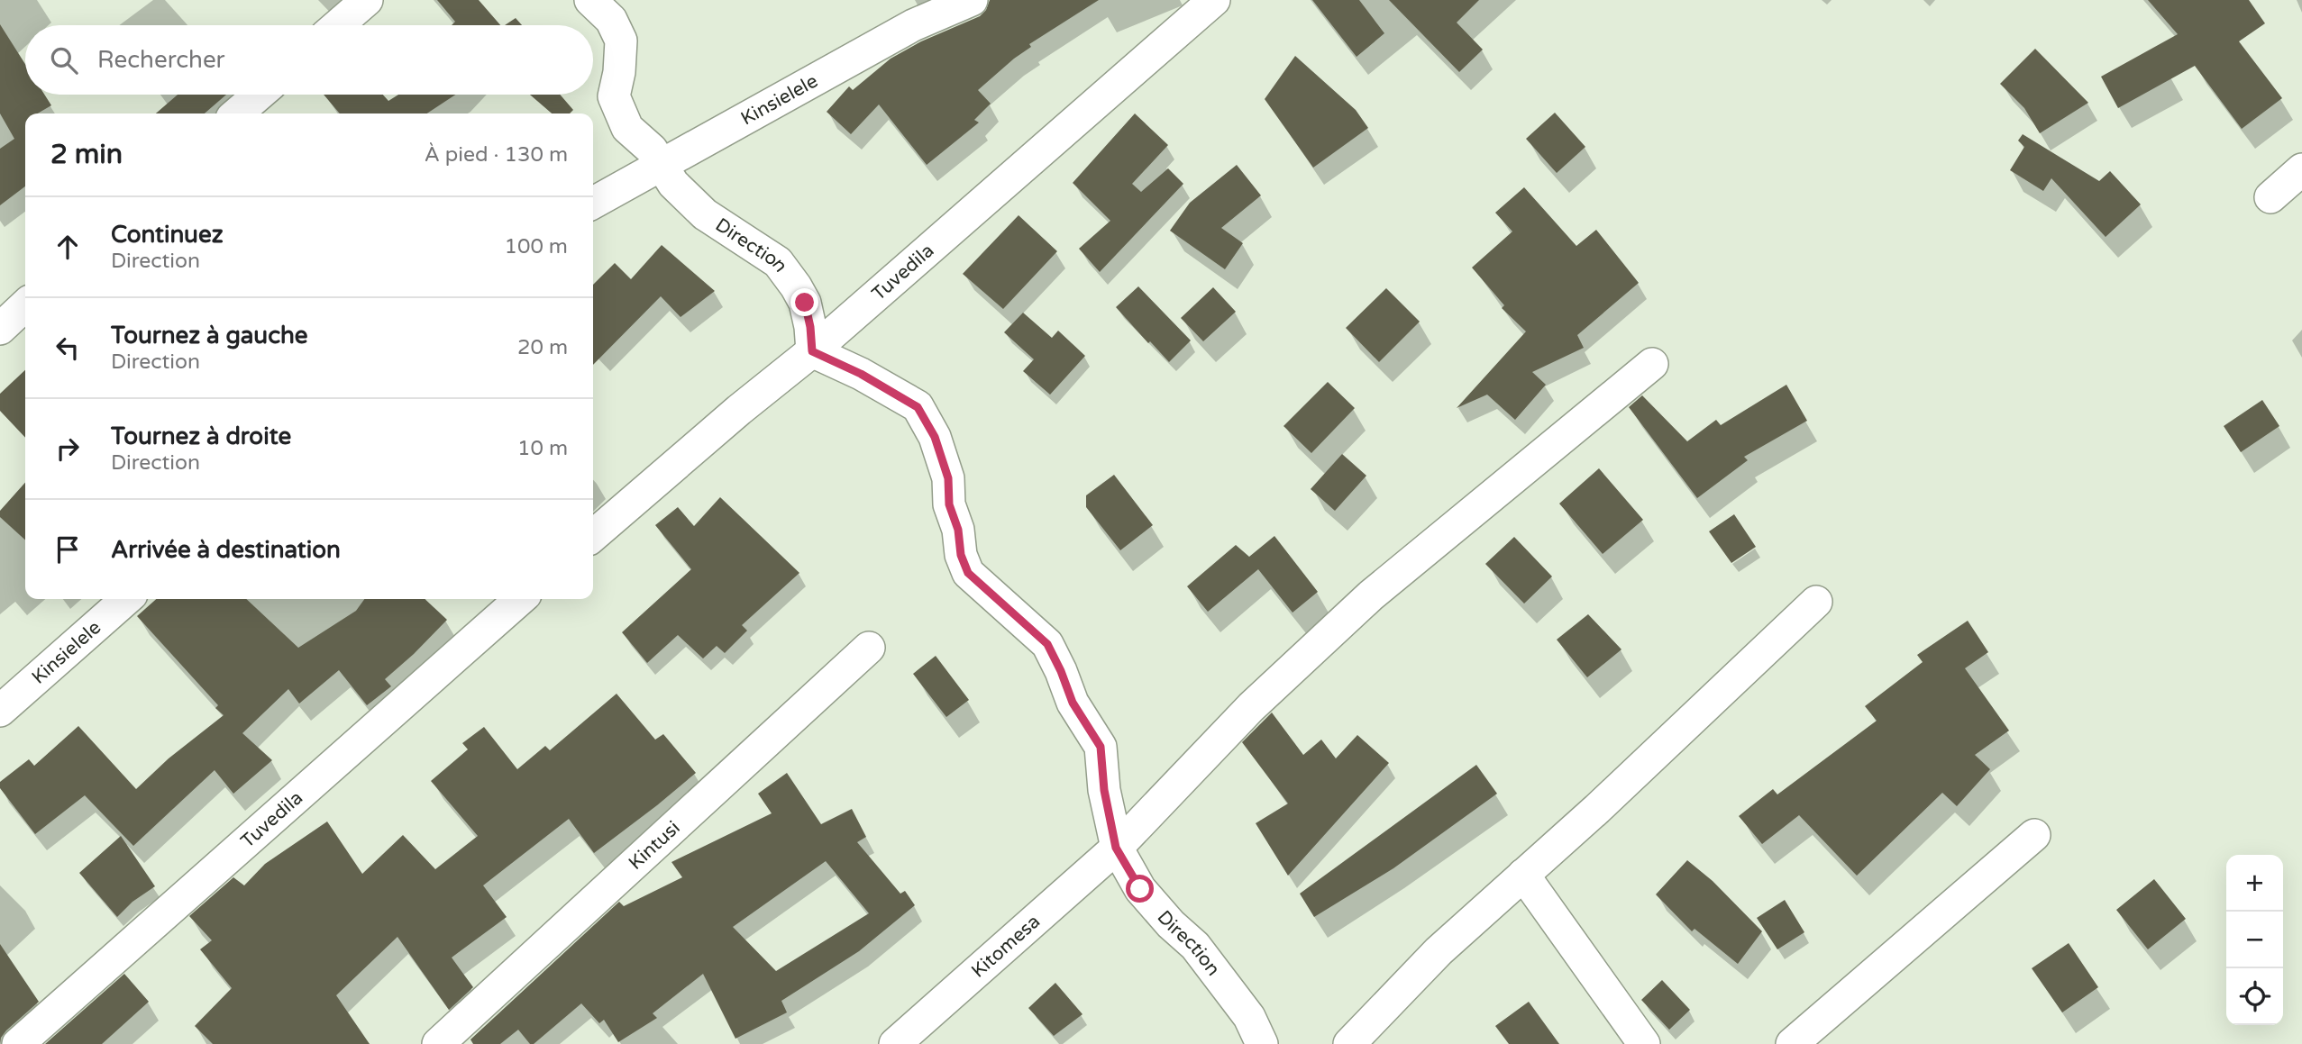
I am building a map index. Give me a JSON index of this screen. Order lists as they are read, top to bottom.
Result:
{
  "streets": {
    "street": [
      "Kinsielele",
      "Direction",
      "Tuvedila",
      "Kintusi",
      "Kitomesa"
    ]
  },
  "crossings": [
    ["Kinsielele", "Direction"],
    ["Direction", "Tuvedila"],
    ["Direction", "Kitomesa"]
  ],
  "page": {
    "search": "Rechercher",
    "heading": ["2 min", "À pied · 130 m"],
    "list": [
      ["Continuez", "Direction", "100 m"],
      ["Tournez à gauche", "Direction", "20 m"],
      ["Tournez à droite", "Direction", "10 m"],
      "Arrivée à destination"
    ],
    "map_buttons": ["+", "−"]
  }
}
